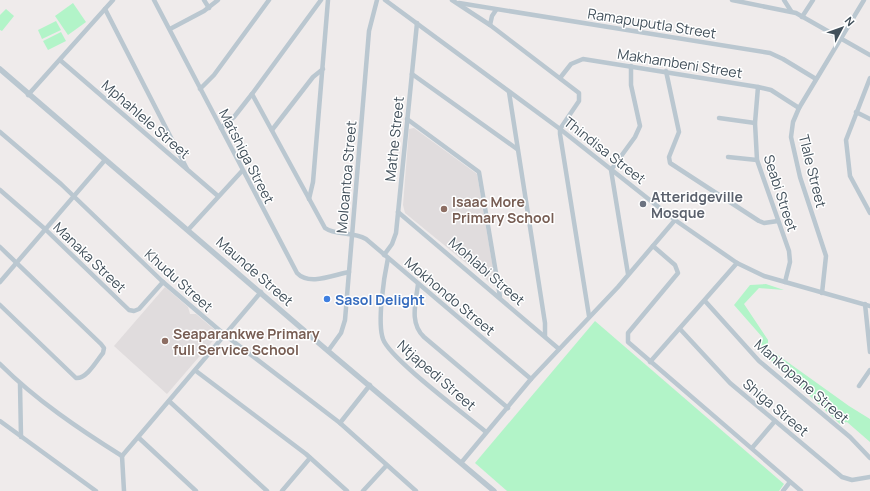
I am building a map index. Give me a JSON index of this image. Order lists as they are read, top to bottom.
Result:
{
  "streets": {
    "street": [
      "Ramapuputla Street",
      "Makhambeni Street",
      "Mphahlele Street",
      "Mathe Street",
      "Thindisa Street",
      "Matshiga Street",
      "Tlale Street",
      "Moloantoa Street",
      "Seabi Street",
      "Manaka Street",
      "Maunde Street",
      "Mohlabi Street",
      "Khudu Street",
      "Mokhondo Street",
      "Ntjapedi Street",
      "Mankopane Street",
      "Shiga Street"
    ]
  },
  "crossings": [
    ["Ramapuputla Street", "Tlale Street"],
    ["Makhambeni Street", "Tlale Street"],
    ["Makhambeni Street", "Seabi Street"],
    ["Mathe Street", "Thindisa Street"],
    ["Mathe Street", "Mohlabi Street"],
    ["Mathe Street", "Mokhondo Street"],
    ["Mathe Street", "Ntjapedi Street"],
    ["Thindisa Street", "Tlale Street"],
    ["Thindisa Street", "Seabi Street"],
    ["Matshiga Street", "Moloantoa Street"],
    ["Moloantoa Street", "Maunde Street"],
    ["Moloantoa Street", "Mokhondo Street"],
    ["Manaka Street", "Khudu Street"],
    ["Mokhondo Street", "Ntjapedi Street"]
  ],
  "places": [
    "Atteridgeville Mosque",
    "Isaac More Primary School",
    "Sasol Delight",
    "Seaparankwe Primary full Service School"
  ],
  "north": "top right"
}
